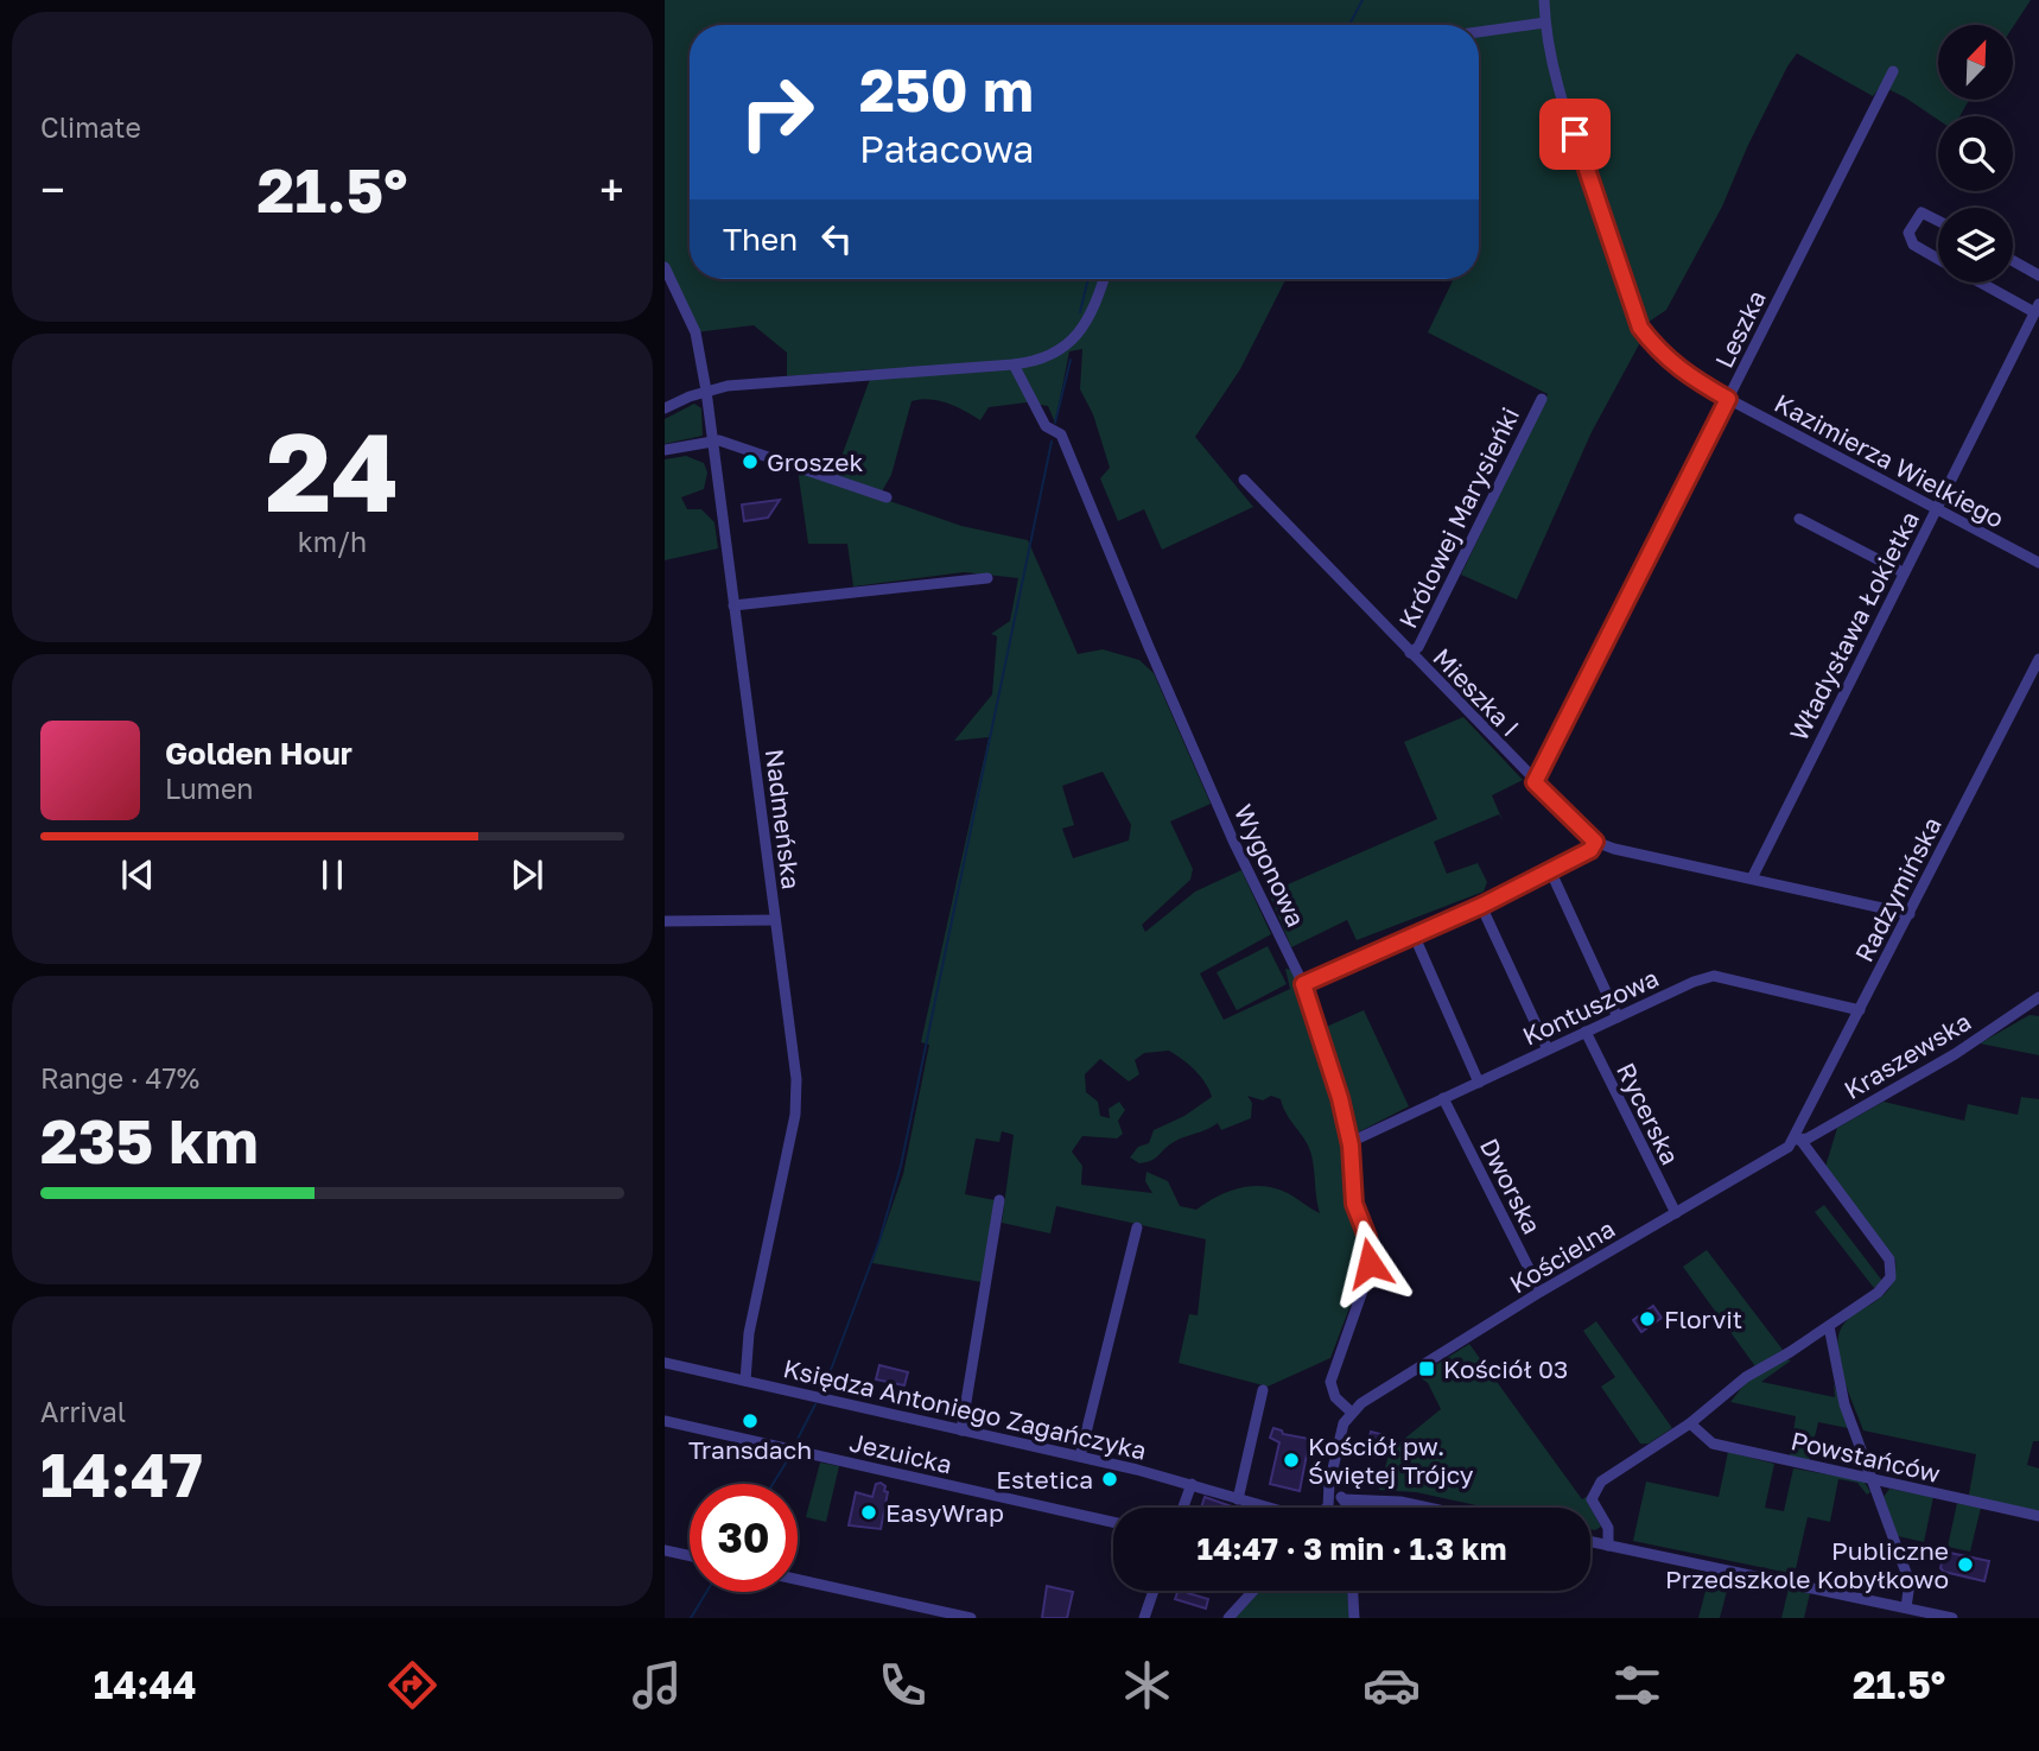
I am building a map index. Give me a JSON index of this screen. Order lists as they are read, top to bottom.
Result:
{
  "streets": {
    "street": [
      "Leszka",
      "Kazimierza Wielkiego",
      "Królowej Marysieńki",
      "Władysława Łokietka",
      "Mieszka I",
      "Nadmeńska",
      "Wygonowa",
      "Radzymińska",
      "Kontuszowa",
      "Kraszewska",
      "Rycerska",
      "Dworska",
      "Kościelna",
      "Księdza Antoniego Zagańczyka",
      "Jezuicka",
      "Powstańców"
    ]
  },
  "crossings": [
    ["Leszka", "Kazimierza Wielkiego"],
    ["Leszka", "Mieszka I"],
    ["Kazimierza Wielkiego", "Władysława Łokietka"],
    ["Królowej Marysieńki", "Mieszka I"],
    ["Władysława Łokietka", "Mieszka I"],
    ["Mieszka I", "Radzymińska"],
    ["Nadmeńska", "Księdza Antoniego Zagańczyka"],
    ["Wygonowa", "Kontuszowa"],
    ["Wygonowa", "Kościelna"],
    ["Radzymińska", "Kontuszowa"],
    ["Radzymińska", "Kraszewska"],
    ["Radzymińska", "Kościelna"],
    ["Kontuszowa", "Rycerska"],
    ["Kontuszowa", "Dworska"],
    ["Kraszewska", "Kościelna"],
    ["Rycerska", "Kościelna"],
    ["Dworska", "Kościelna"]
  ],
  "places": {
    "other": [
      "Groszek",
      "Florvit",
      "Transdach",
      "Kościół pw. Świętej Trójcy",
      "Estetica",
      "EasyWrap",
      "Publiczne Przedszkole Kobyłkowo"
    ],
    "transit": ["Kościół 03"]
  },
  "north": "top right",
  "page": {
    "tile": [
      "Climate",
      ["24", "km/h"],
      ["Range · 47%", "235 km"],
      ["Arrival", "14:47"]
    ],
    "turn": ["250 m", "Pałacowa"],
    "heat": ["−", "21.5°", "+"],
    "then": "Then",
    "song": ["Golden Hour", "Lumen"],
    "limit": "30",
    "trip": "14:47 · 3 min · 1.3 km",
    "tabs": ["14:44", "21.5°"]
  }
}
